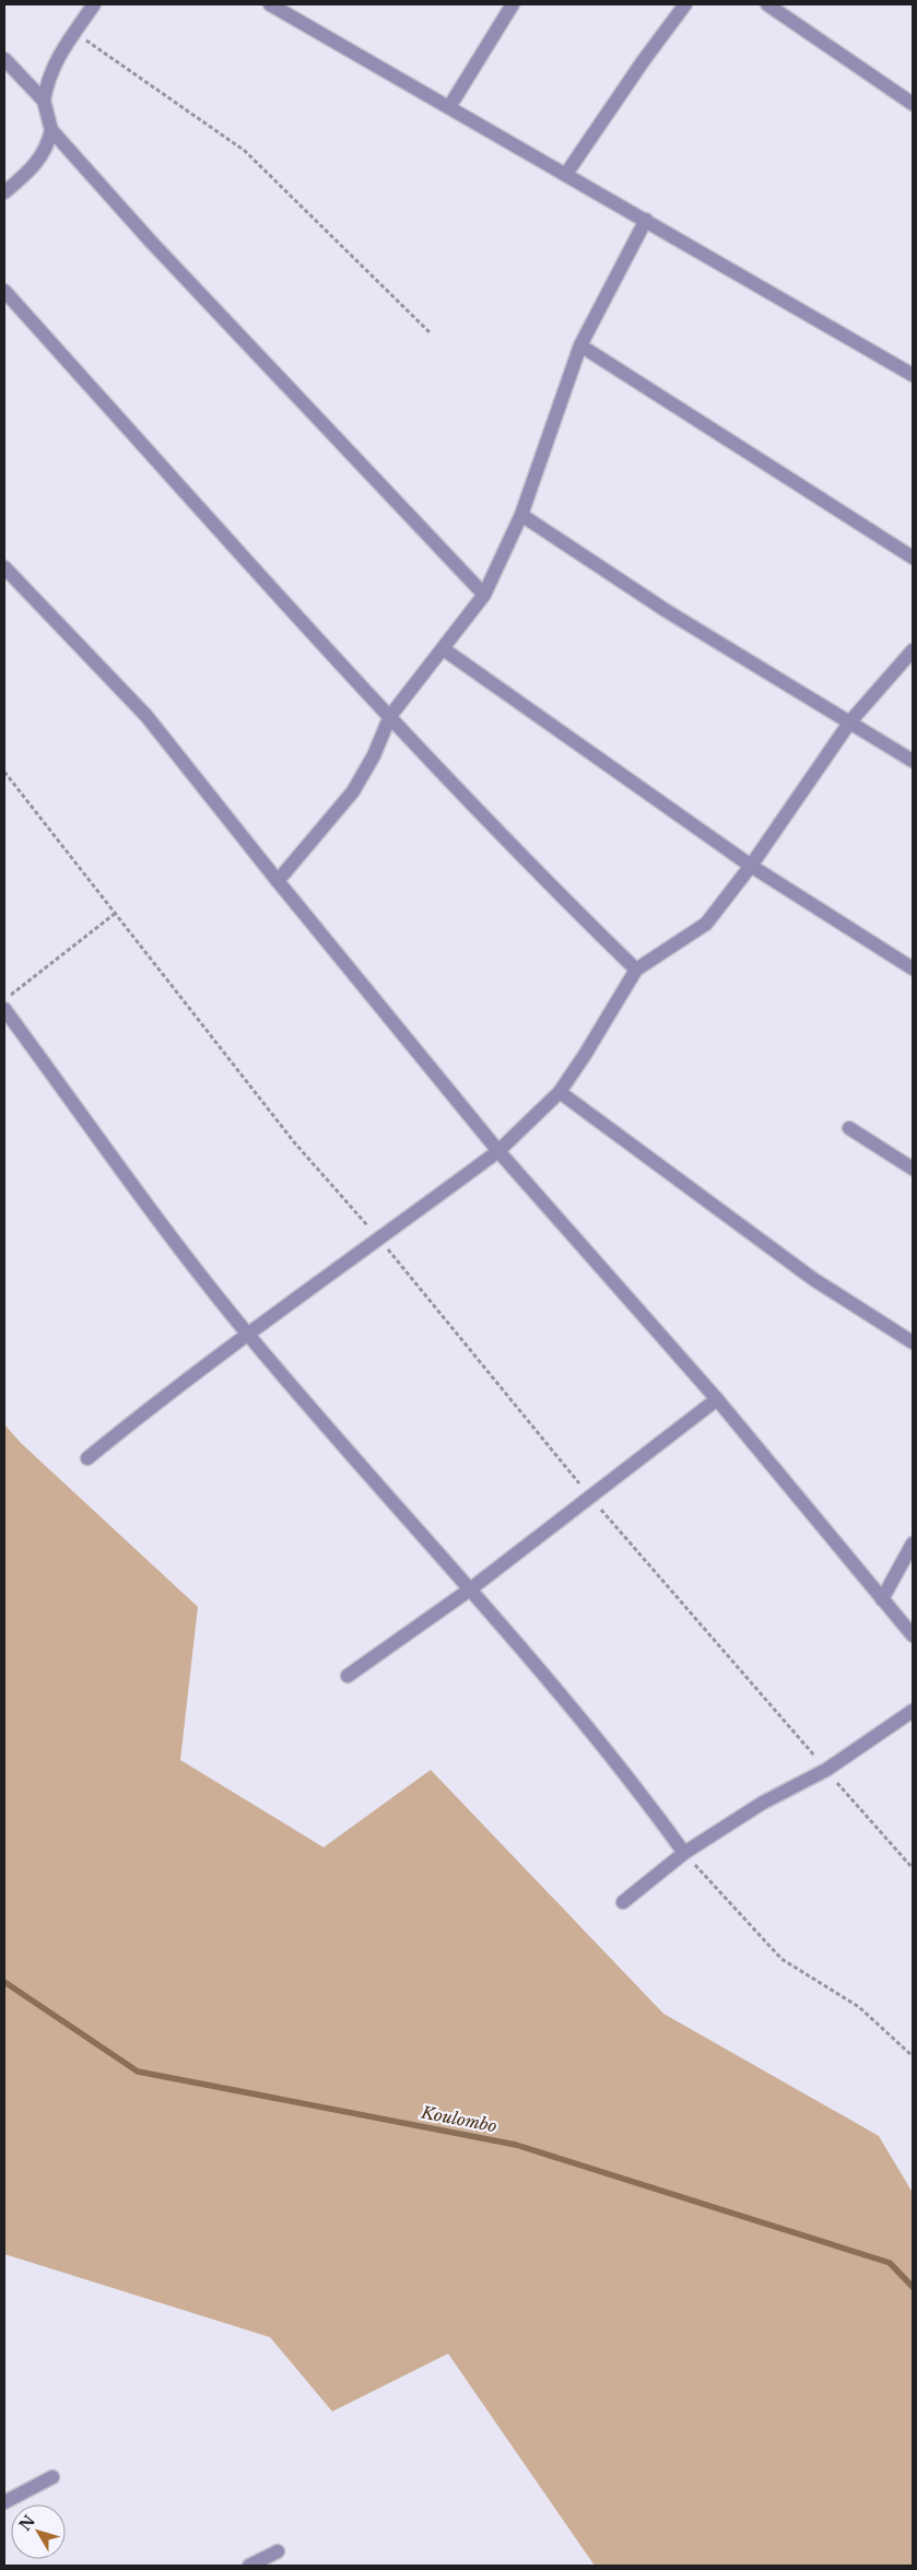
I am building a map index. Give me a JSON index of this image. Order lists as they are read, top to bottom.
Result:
{
  "water": ["Koulombo"],
  "north": "top left"
}
